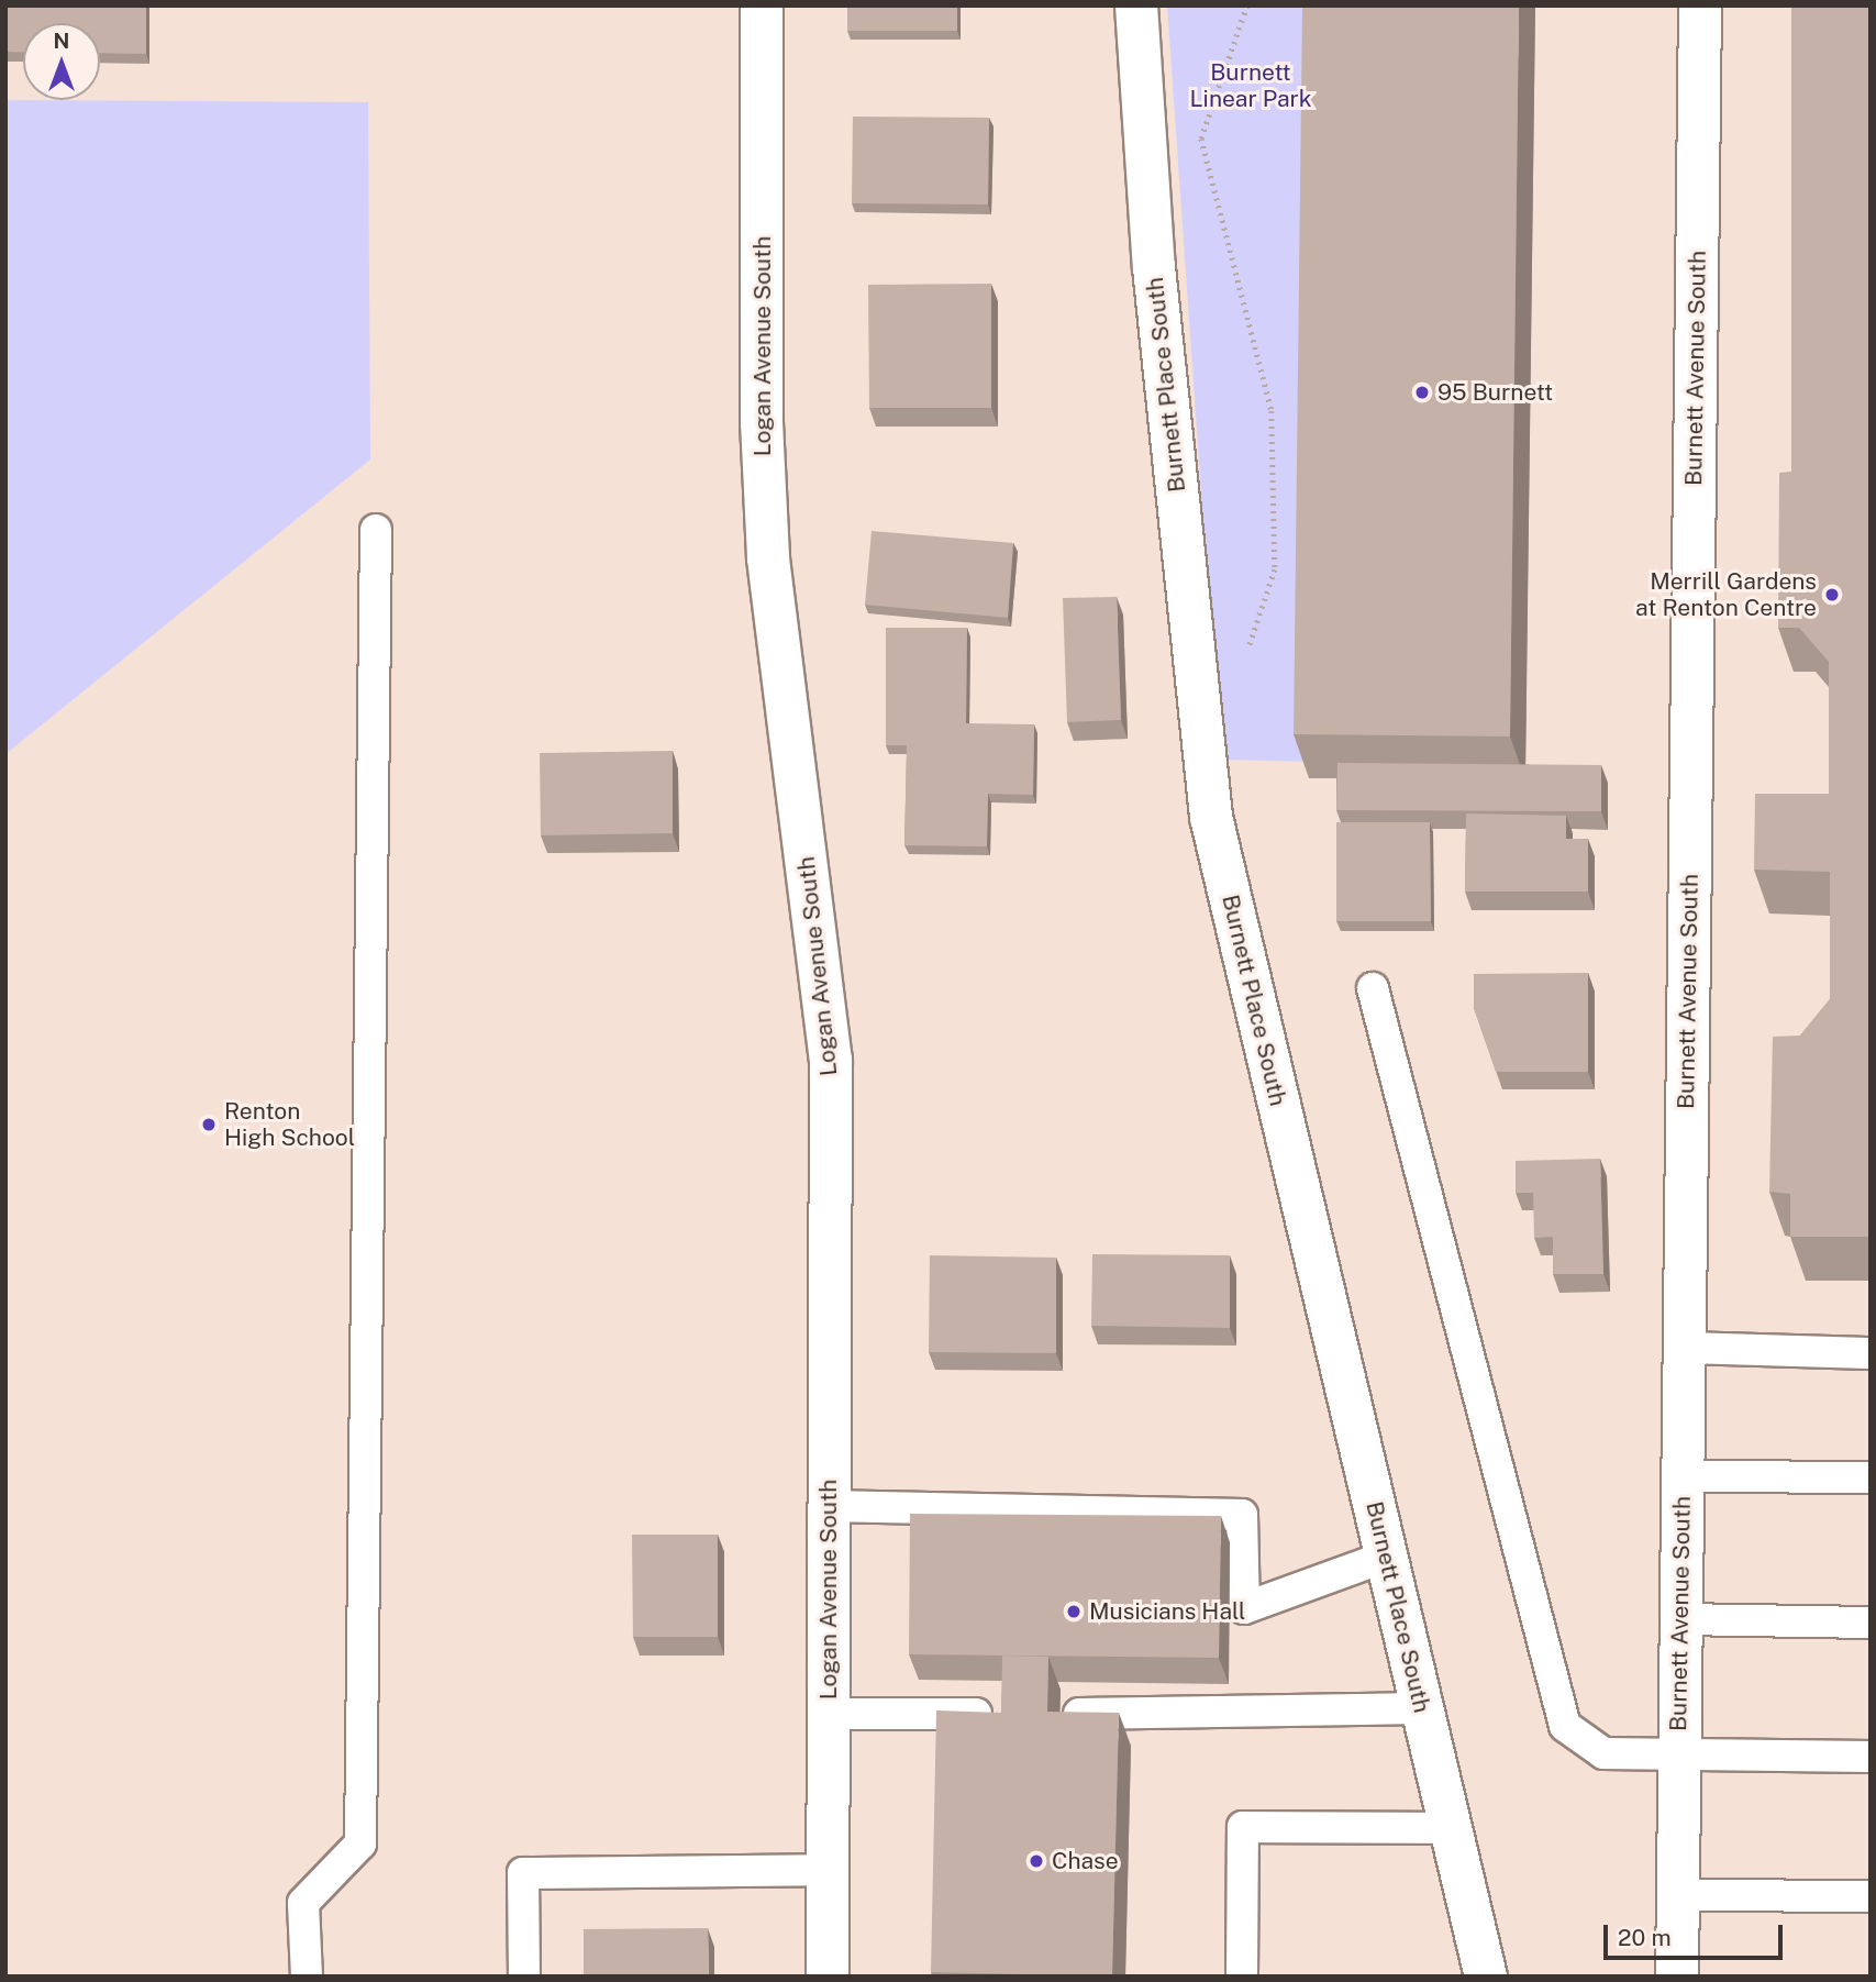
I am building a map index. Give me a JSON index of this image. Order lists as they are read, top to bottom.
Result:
{
  "streets": {
    "street": ["Logan Avenue South", "Burnett Avenue South", "Burnett Place South"]
  },
  "parks": ["Burnett Linear Park"],
  "places": [
    "95 Burnett",
    "Merrill Gardens at Renton Centre",
    "Renton High School",
    "Musicians Hall",
    "Chase"
  ],
  "scale_bar": "20 m",
  "north": "top"
}
